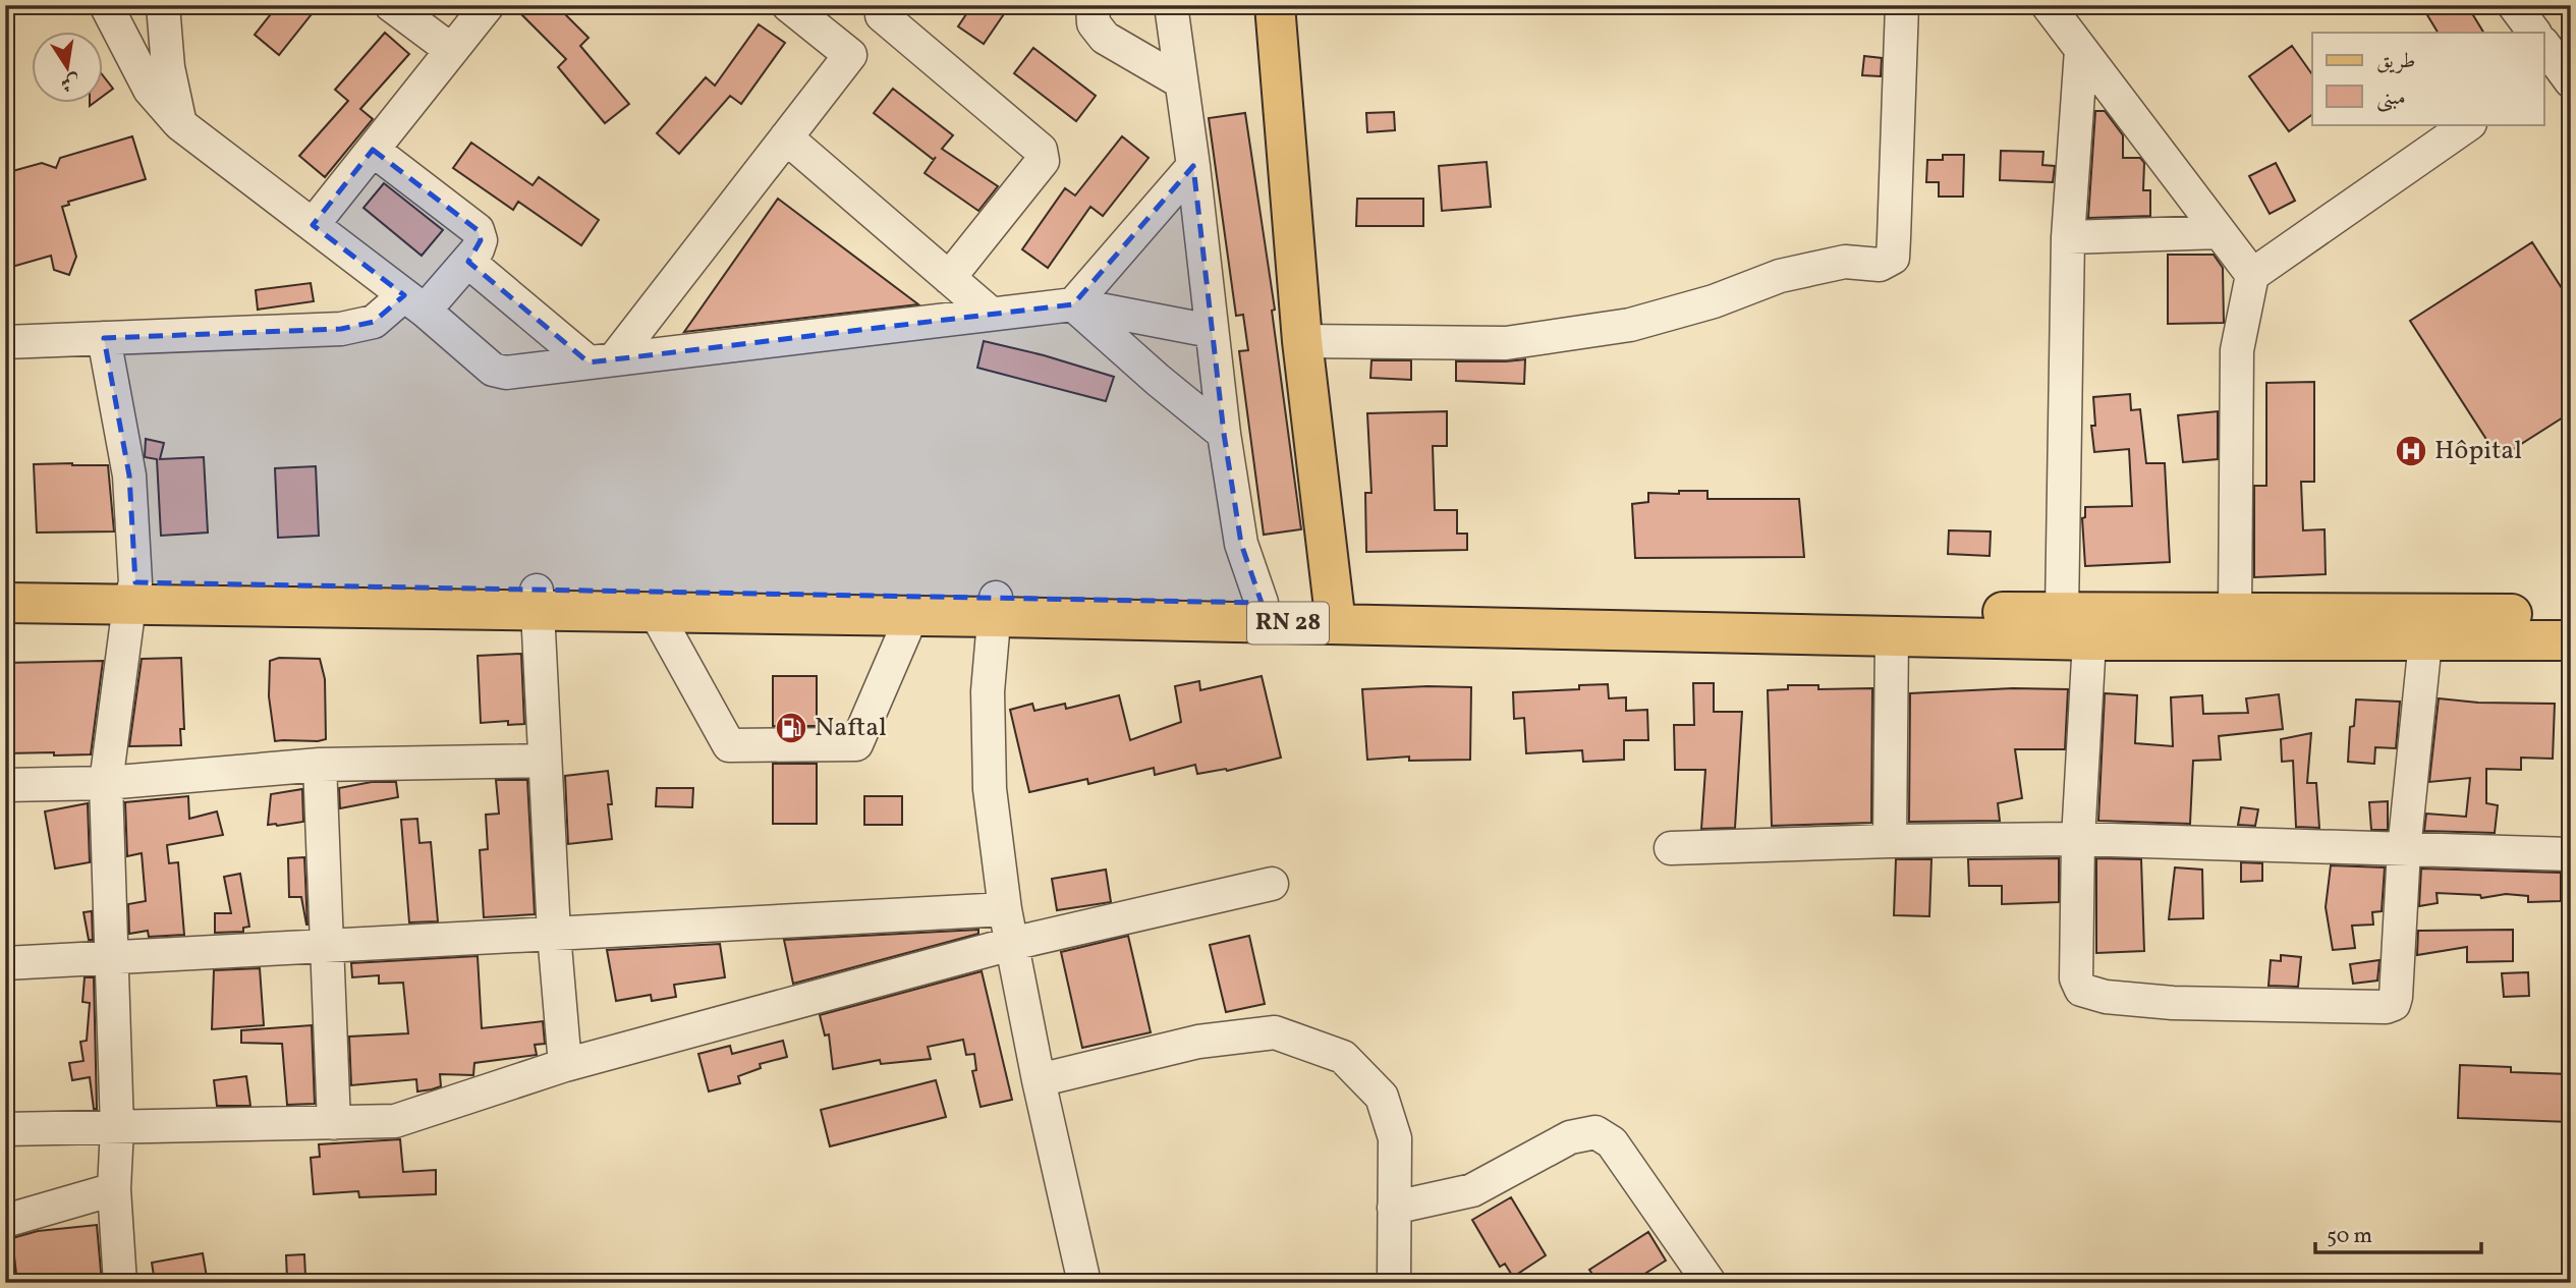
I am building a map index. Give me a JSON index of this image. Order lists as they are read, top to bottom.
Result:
{
  "streets": {
    "main road": ["RN 28"]
  },
  "places": {
    "hospital": ["Hôpital"],
    "fuel station": ["Naftal"]
  },
  "legend": ["طريق", "مبنى"],
  "scale_bar": "50 m",
  "north": "bottom"
}
